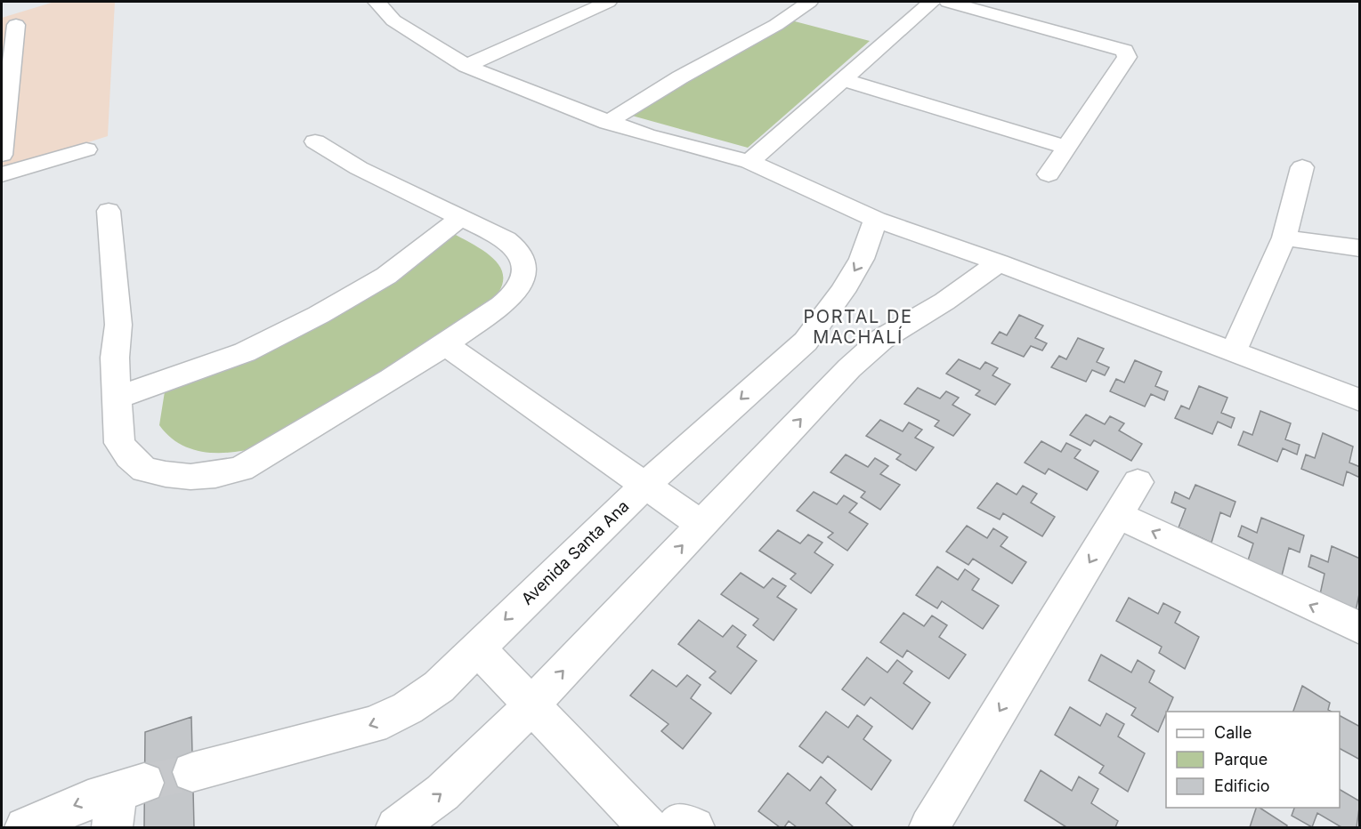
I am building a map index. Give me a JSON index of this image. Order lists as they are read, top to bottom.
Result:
{
  "streets": {
    "street": ["Avenida Santa Ana"]
  },
  "districts": ["PORTAL DE MACHALÍ"],
  "legend": ["Calle", "Parque", "Edificio"]
}
